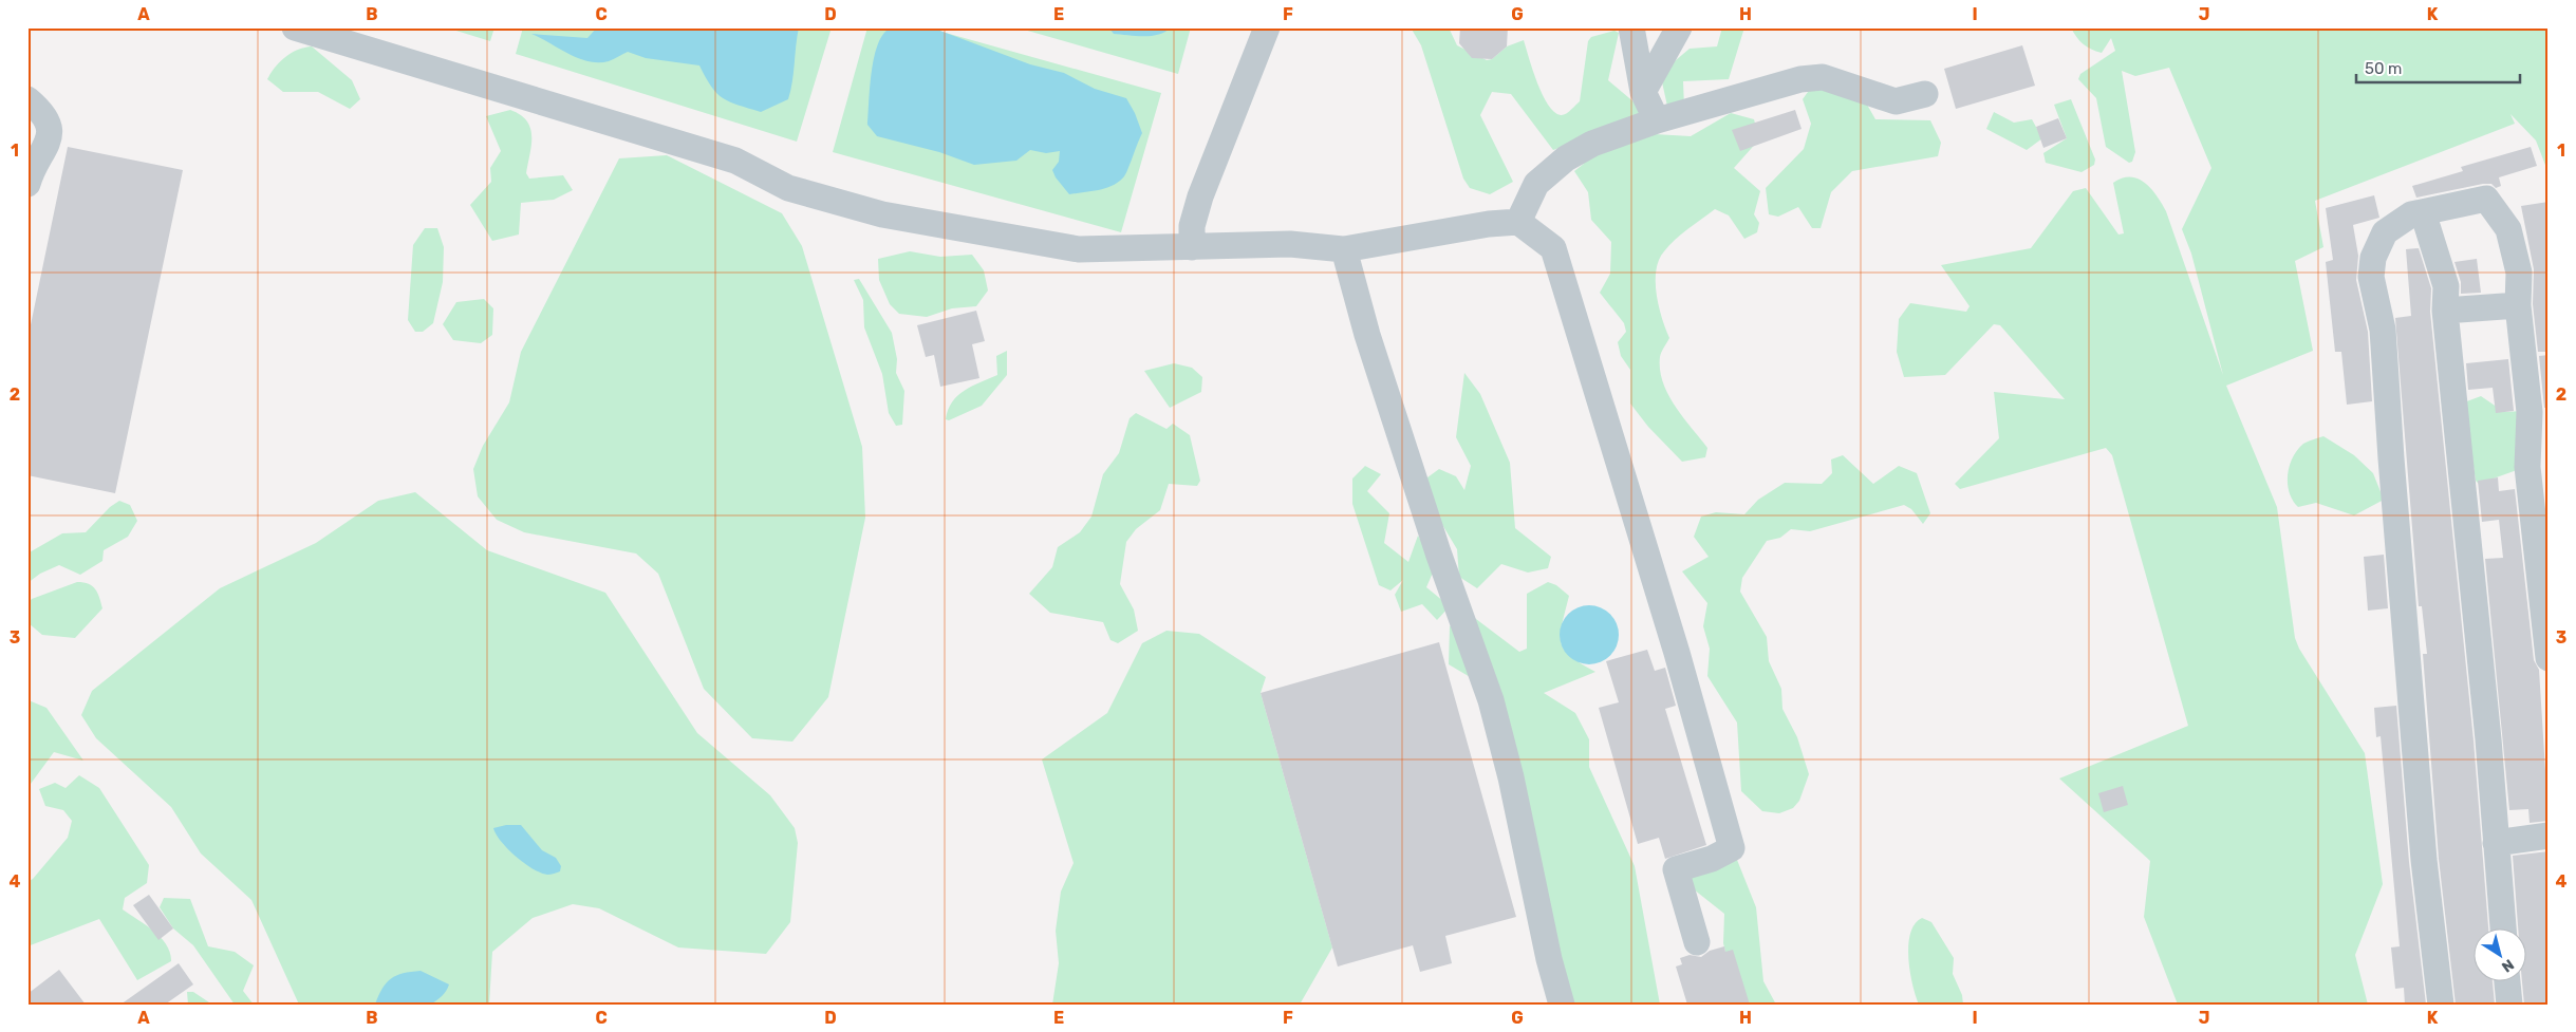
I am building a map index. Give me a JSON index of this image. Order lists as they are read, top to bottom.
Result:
{
  "scale_bar": "50 m",
  "north": "bottom right",
  "grid": {
    "columns": [
      "A",
      "B",
      "C",
      "D",
      "E",
      "F",
      "G",
      "H",
      "I",
      "J",
      "K"
    ],
    "rows": [
      "1",
      "2",
      "3",
      "4"
    ]
  }
}
